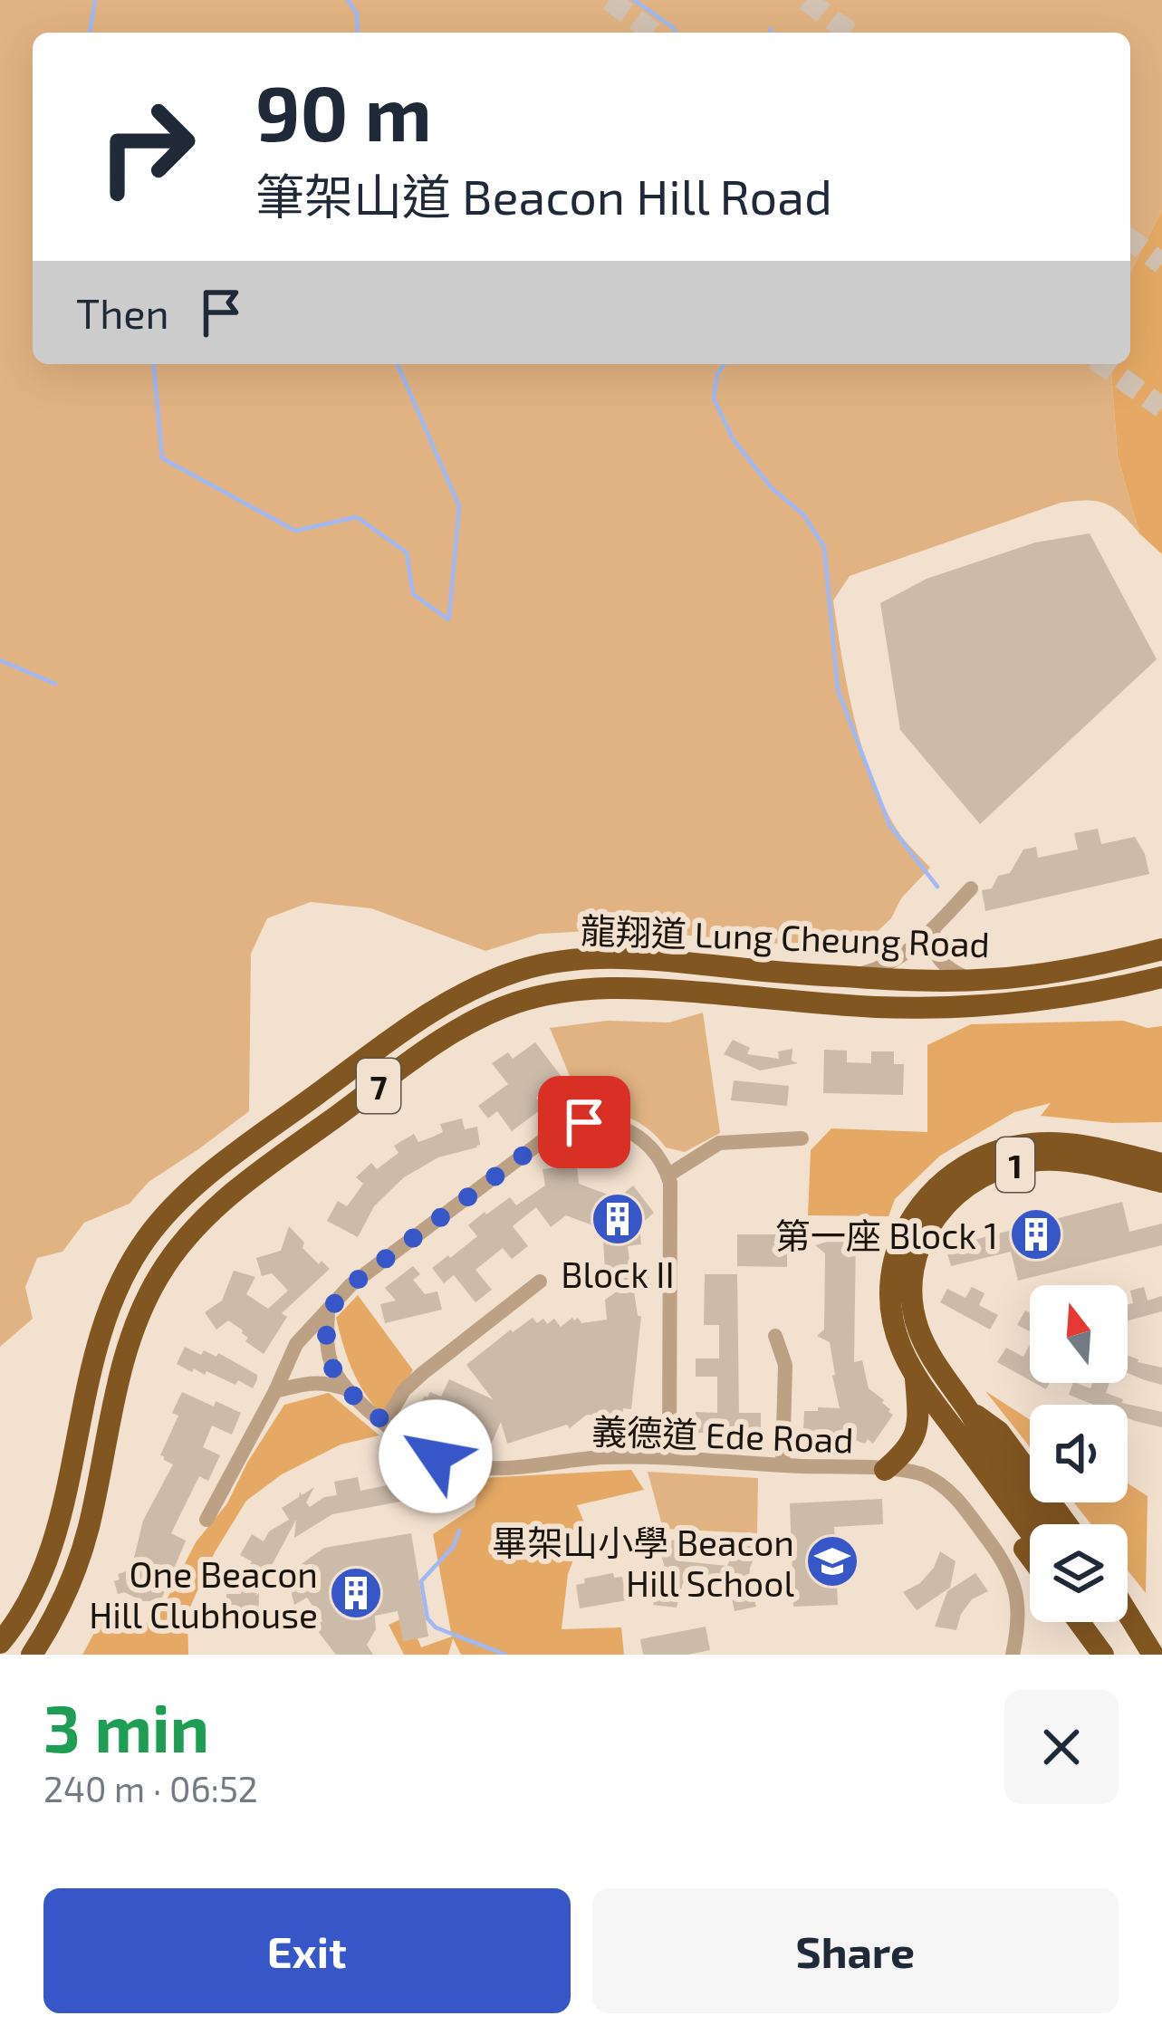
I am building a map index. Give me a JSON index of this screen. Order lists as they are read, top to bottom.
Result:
{
  "streets": {
    "highway": ["龍翔道 Lung Cheung Road", "7", "1"],
    "street": ["義德道 Ede Road"]
  },
  "places": {
    "building": ["Block II", "第一座 Block 1", "One Beacon Hill Clubhouse"],
    "school or university": ["畢架山小學 Beacon Hill School"]
  },
  "north": "top",
  "page": {
    "turn": ["90 m", "筆架山道 Beacon Hill Road"],
    "then": "Then",
    "heading": ["3 min", "240 m · 06:52"],
    "buttons": ["Exit", "Share"]
  }
}
